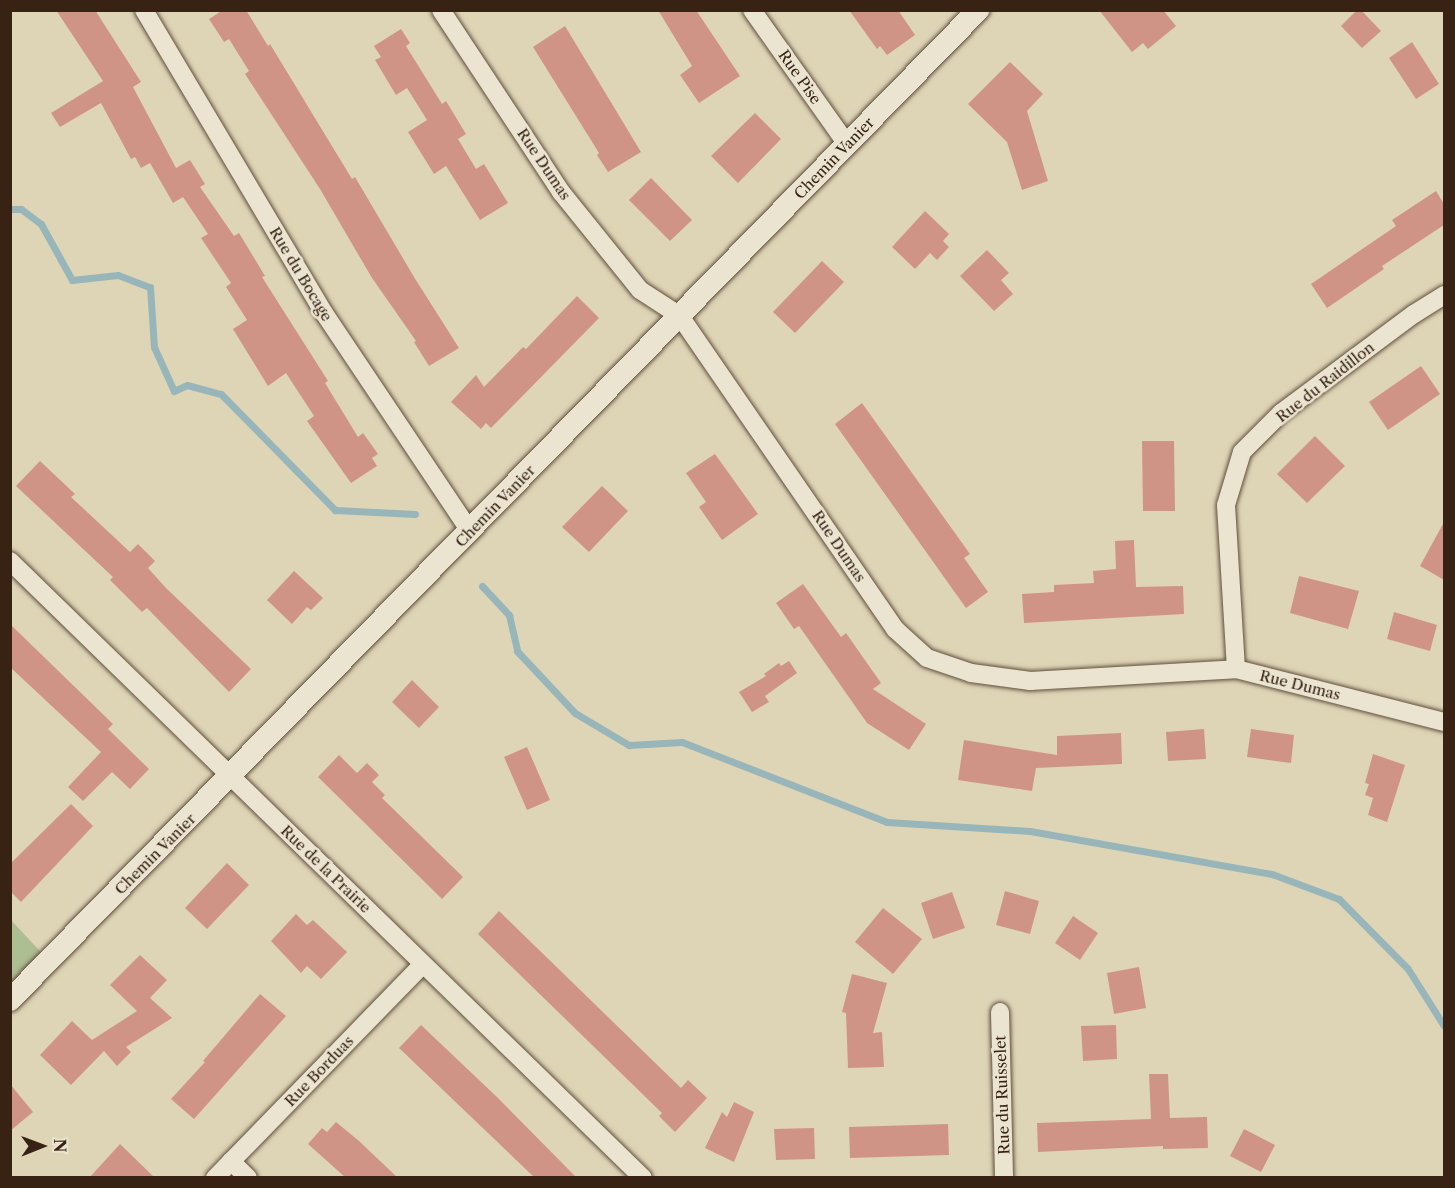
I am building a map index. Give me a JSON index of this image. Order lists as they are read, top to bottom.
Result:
{
  "streets": {
    "street": [
      "Rue Pise",
      "Chemin Vanier",
      "Rue Dumas",
      "Rue du Bocage",
      "Rue du Raidillon",
      "Rue de la Prairie",
      "Rue Borduas",
      "Rue du Ruisselet"
    ]
  },
  "crossings": [
    ["Rue Pise", "Chemin Vanier"],
    ["Chemin Vanier", "Rue Dumas"],
    ["Chemin Vanier", "Rue du Bocage"],
    ["Chemin Vanier", "Rue de la Prairie"],
    ["Rue Dumas", "Rue du Raidillon"],
    ["Rue de la Prairie", "Rue Borduas"]
  ],
  "north": "right"
}
